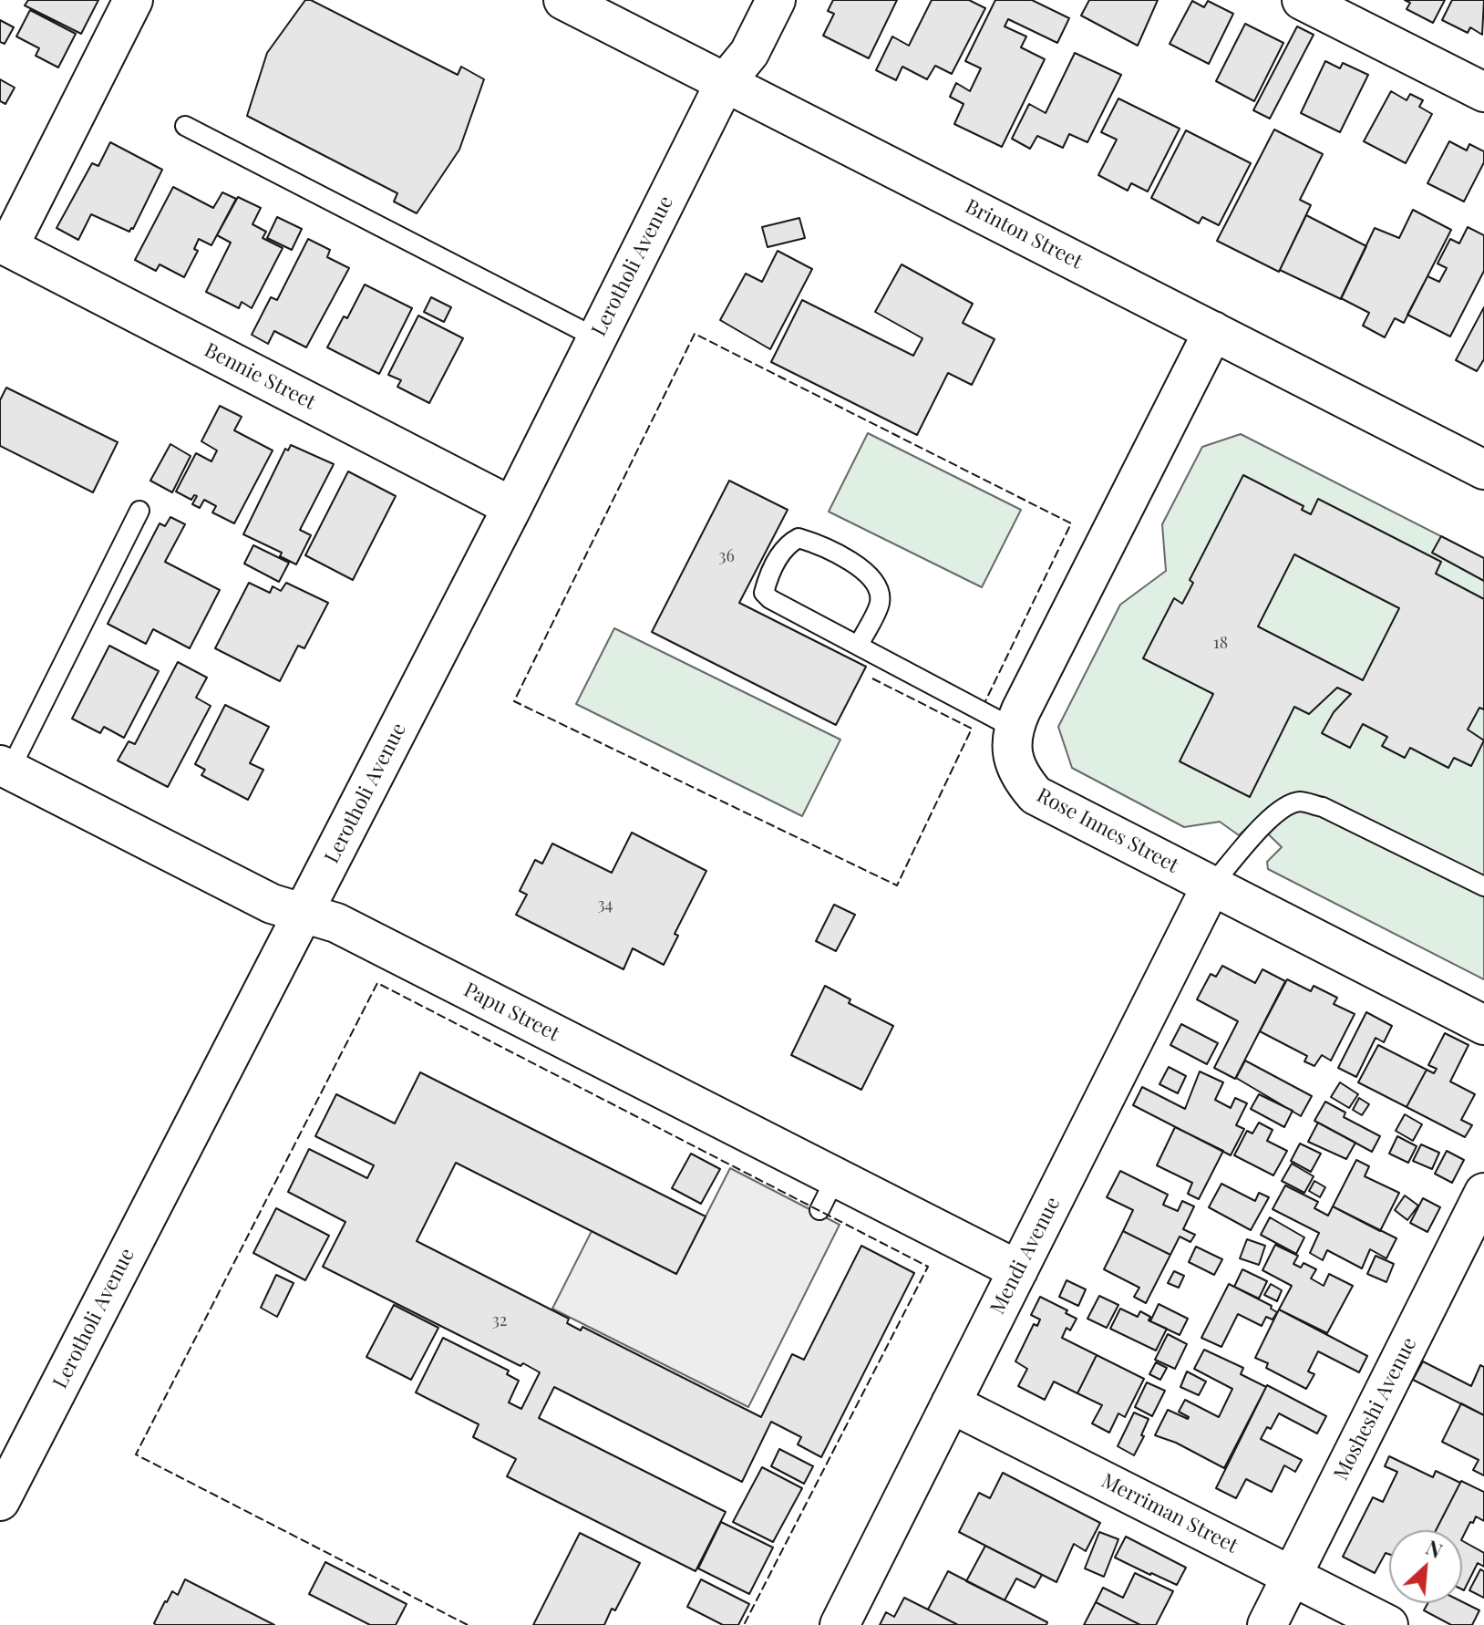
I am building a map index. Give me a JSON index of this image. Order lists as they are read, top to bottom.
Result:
{
  "streets": {
    "street": [
      "Brinton Street",
      "Lerotholi Avenue",
      "Bennie Street",
      "Rose Innes Street",
      "Papu Street",
      "Mendi Avenue",
      "Mosheshi Avenue",
      "Merriman Street"
    ]
  },
  "crossings": [
    ["Brinton Street", "Lerotholi Avenue"],
    ["Lerotholi Avenue", "Bennie Street"],
    ["Lerotholi Avenue", "Papu Street"],
    ["Rose Innes Street", "Mendi Avenue"],
    ["Papu Street", "Mendi Avenue"],
    ["Mendi Avenue", "Merriman Street"],
    ["Mosheshi Avenue", "Merriman Street"]
  ],
  "house_numbers": [
    "36",
    "18",
    "34",
    "32"
  ],
  "north": "top right"
}
